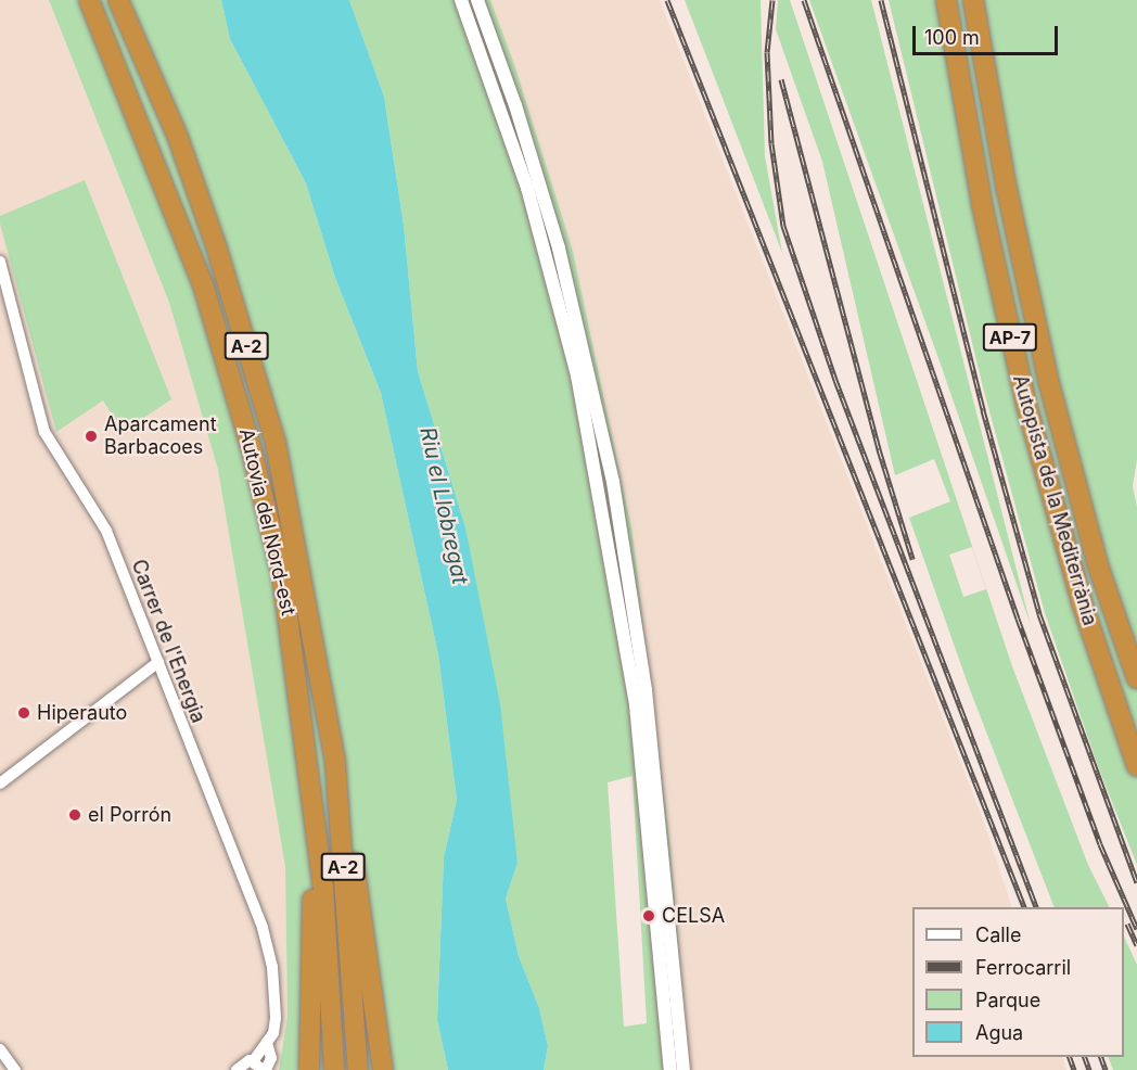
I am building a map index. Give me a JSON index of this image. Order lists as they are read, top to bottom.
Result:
{
  "streets": {
    "highway": [
      "AP-7",
      "A-2",
      "Autopista de la Mediterrània",
      "Autovia del Nord-est"
    ],
    "street": ["Carrer de l'Energia"]
  },
  "water": ["Riu el Llobregat"],
  "places": [
    "Aparcament Barbacoes",
    "Hiperauto",
    "el Porrón",
    "CELSA"
  ],
  "legend": [
    "Calle",
    "Ferrocarril",
    "Parque",
    "Agua"
  ],
  "scale_bar": "100 m"
}
